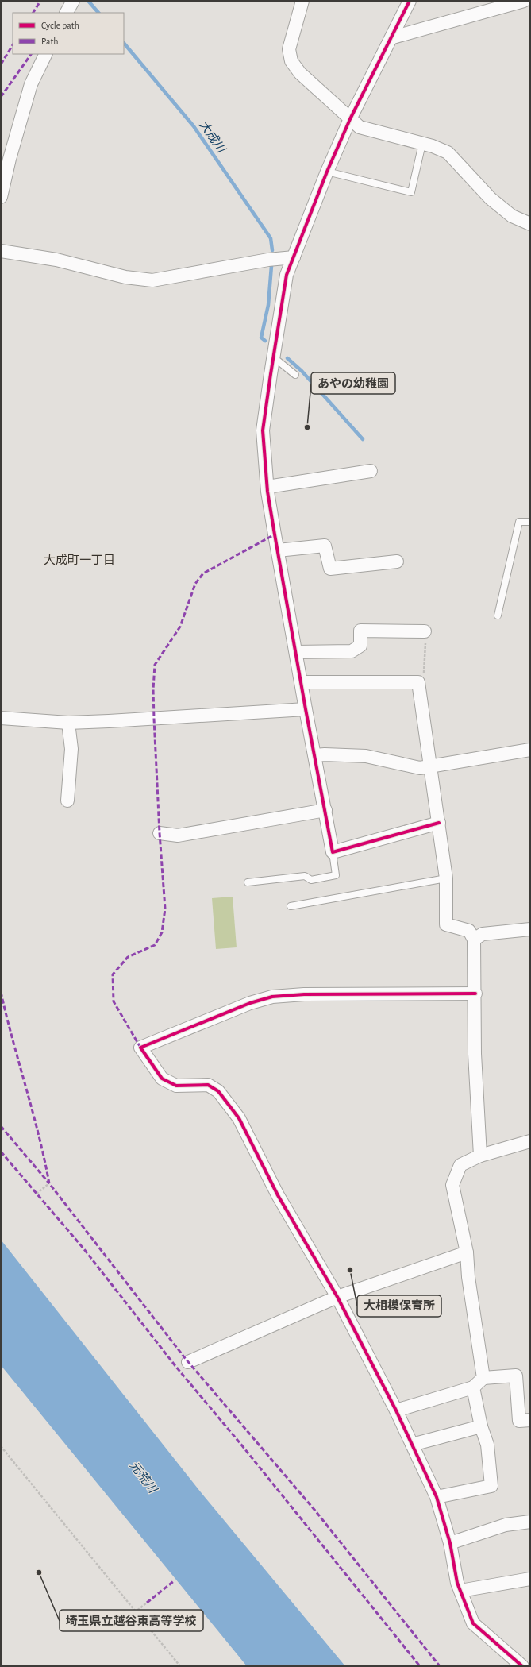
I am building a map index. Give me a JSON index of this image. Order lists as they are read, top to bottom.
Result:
{
  "districts": ["大成町一丁目"],
  "water": ["大成川", "元荒川"],
  "places": ["あやの幼稚園", "大相模保育所", "埼玉県立越谷東高等学校"],
  "legend": ["Cycle path", "Path"]
}
